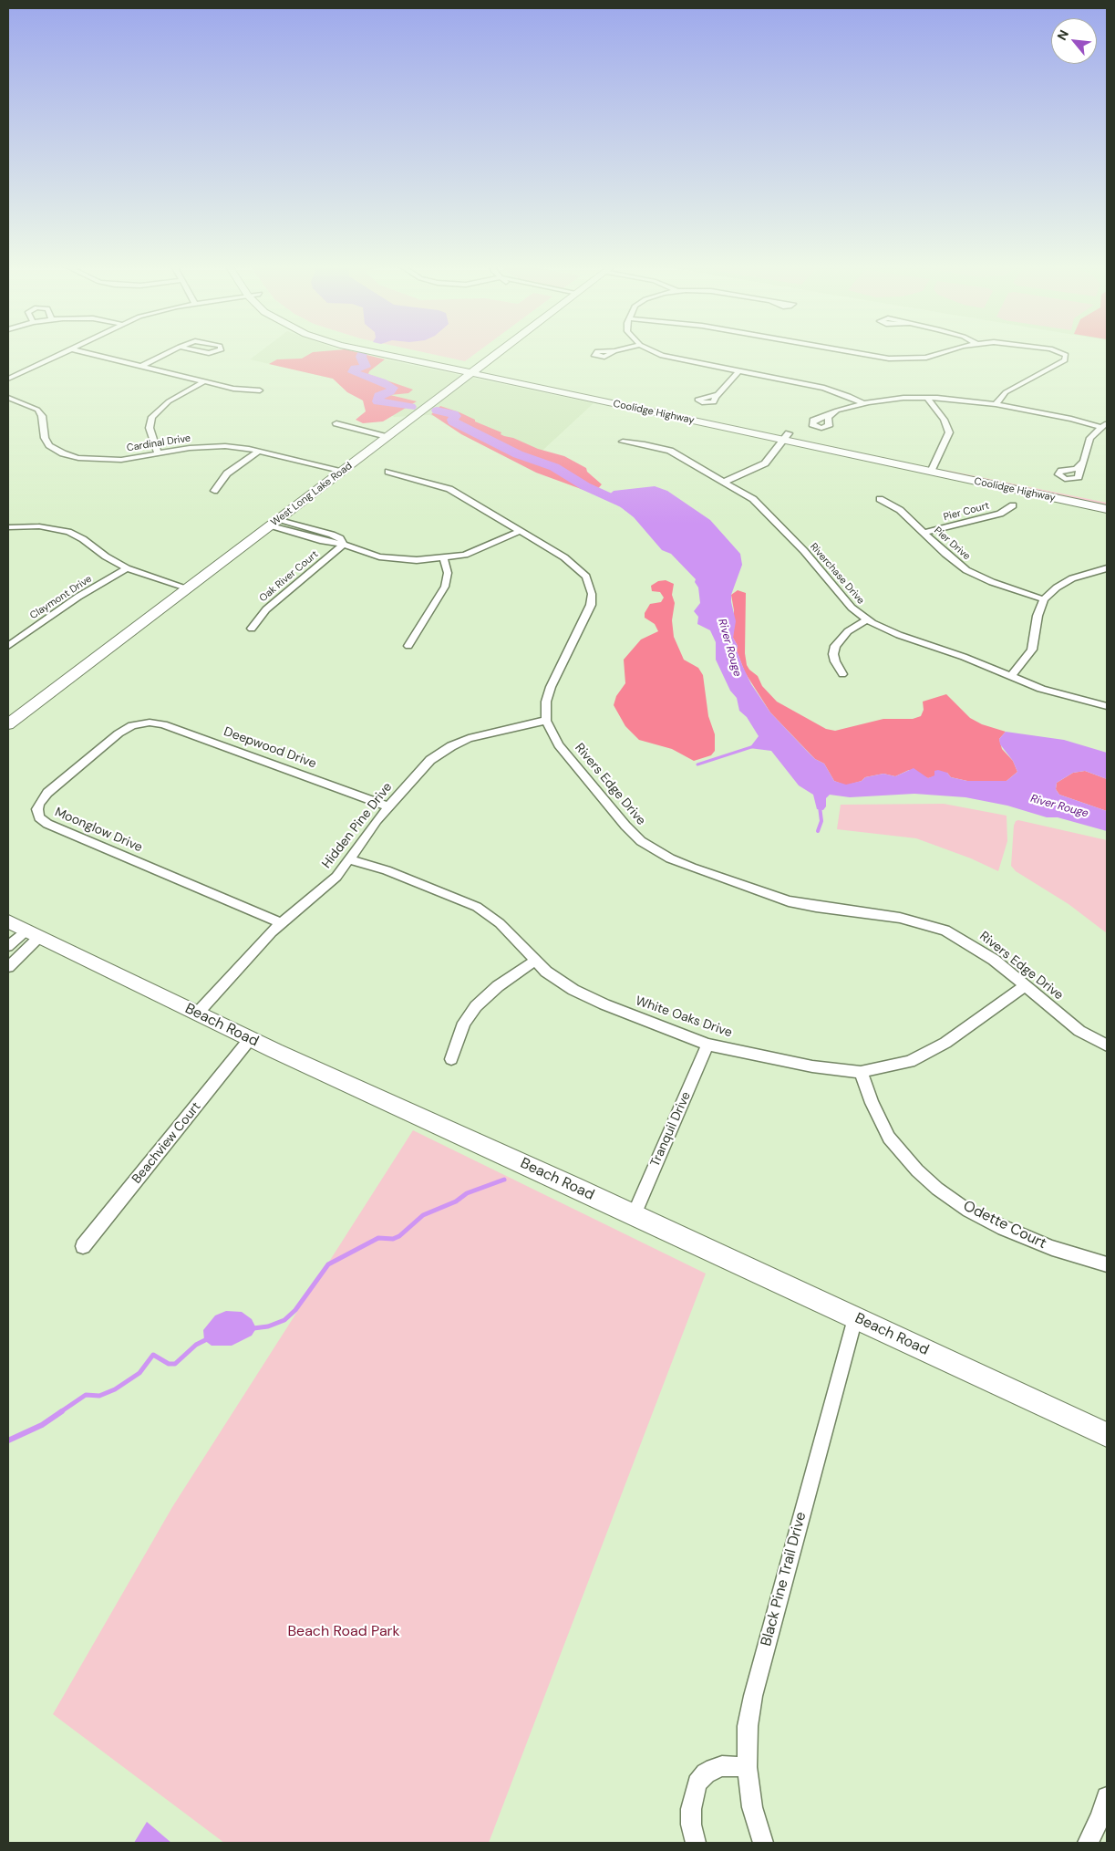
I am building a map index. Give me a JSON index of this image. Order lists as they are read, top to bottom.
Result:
{
  "streets": {
    "main road": ["Coolidge Highway", "West Long Lake Road", "Beach Road"],
    "street": [
      "Cardinal Drive",
      "Pier Court",
      "Pier Drive",
      "Riverchase Drive",
      "Oak River Court",
      "Claymont Drive",
      "Deepwood Drive",
      "Rivers Edge Drive",
      "Hidden Pine Drive",
      "Moonglow Drive",
      "White Oaks Drive",
      "Tranquil Drive",
      "Beachview Court",
      "Odette Court",
      "Black Pine Trail Drive"
    ]
  },
  "crossings": [
    ["Coolidge Highway", "West Long Lake Road"],
    ["Cardinal Drive", "West Long Lake Road"],
    ["Pier Court", "Pier Drive"],
    ["Deepwood Drive", "Hidden Pine Drive"],
    ["Deepwood Drive", "Moonglow Drive"],
    ["Rivers Edge Drive", "Hidden Pine Drive"],
    ["Rivers Edge Drive", "White Oaks Drive"],
    ["Hidden Pine Drive", "Moonglow Drive"],
    ["Hidden Pine Drive", "White Oaks Drive"],
    ["Hidden Pine Drive", "Beach Road"],
    ["White Oaks Drive", "Tranquil Drive"],
    ["White Oaks Drive", "Odette Court"],
    ["Beach Road", "Tranquil Drive"],
    ["Beach Road", "Beachview Court"],
    ["Beach Road", "Black Pine Trail Drive"]
  ],
  "water": ["River Rouge"],
  "parks": ["Beach Road Park"],
  "north": "top left"
}
